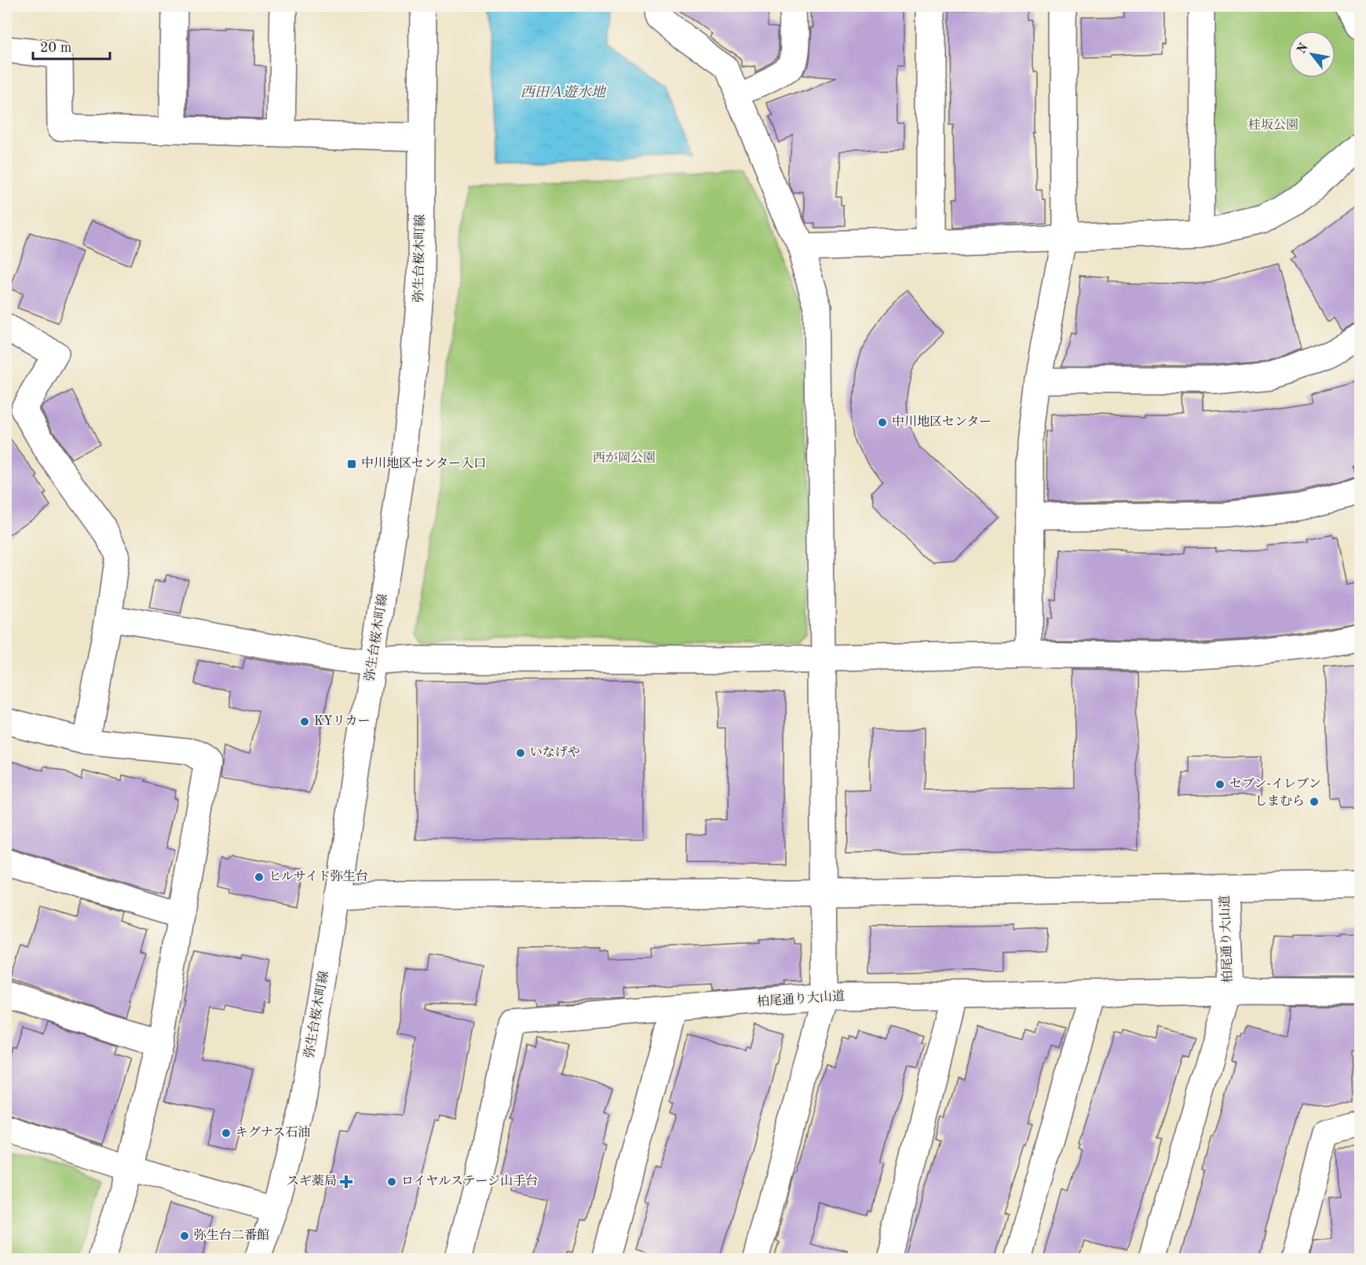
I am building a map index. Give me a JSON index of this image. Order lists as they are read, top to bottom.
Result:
{
  "streets": {
    "street": ["弥生台桜木町線", "柏尾通り大山道"]
  },
  "water": ["西田Ａ遊水地"],
  "parks": ["桂坂公園", "西が岡公園"],
  "places": {
    "other": [
      "中川地区センター",
      "KYリカー",
      "いなげや",
      "セブン-イレブン",
      "しまむら",
      "ヒルサイド弥生台",
      "キグナス石油",
      "ロイヤルステージ山手台",
      "弥生台二番館"
    ],
    "transit": ["中川地区センター入口"],
    "health": ["スギ薬局"]
  },
  "scale_bar": "20 m",
  "north": "top left"
}
